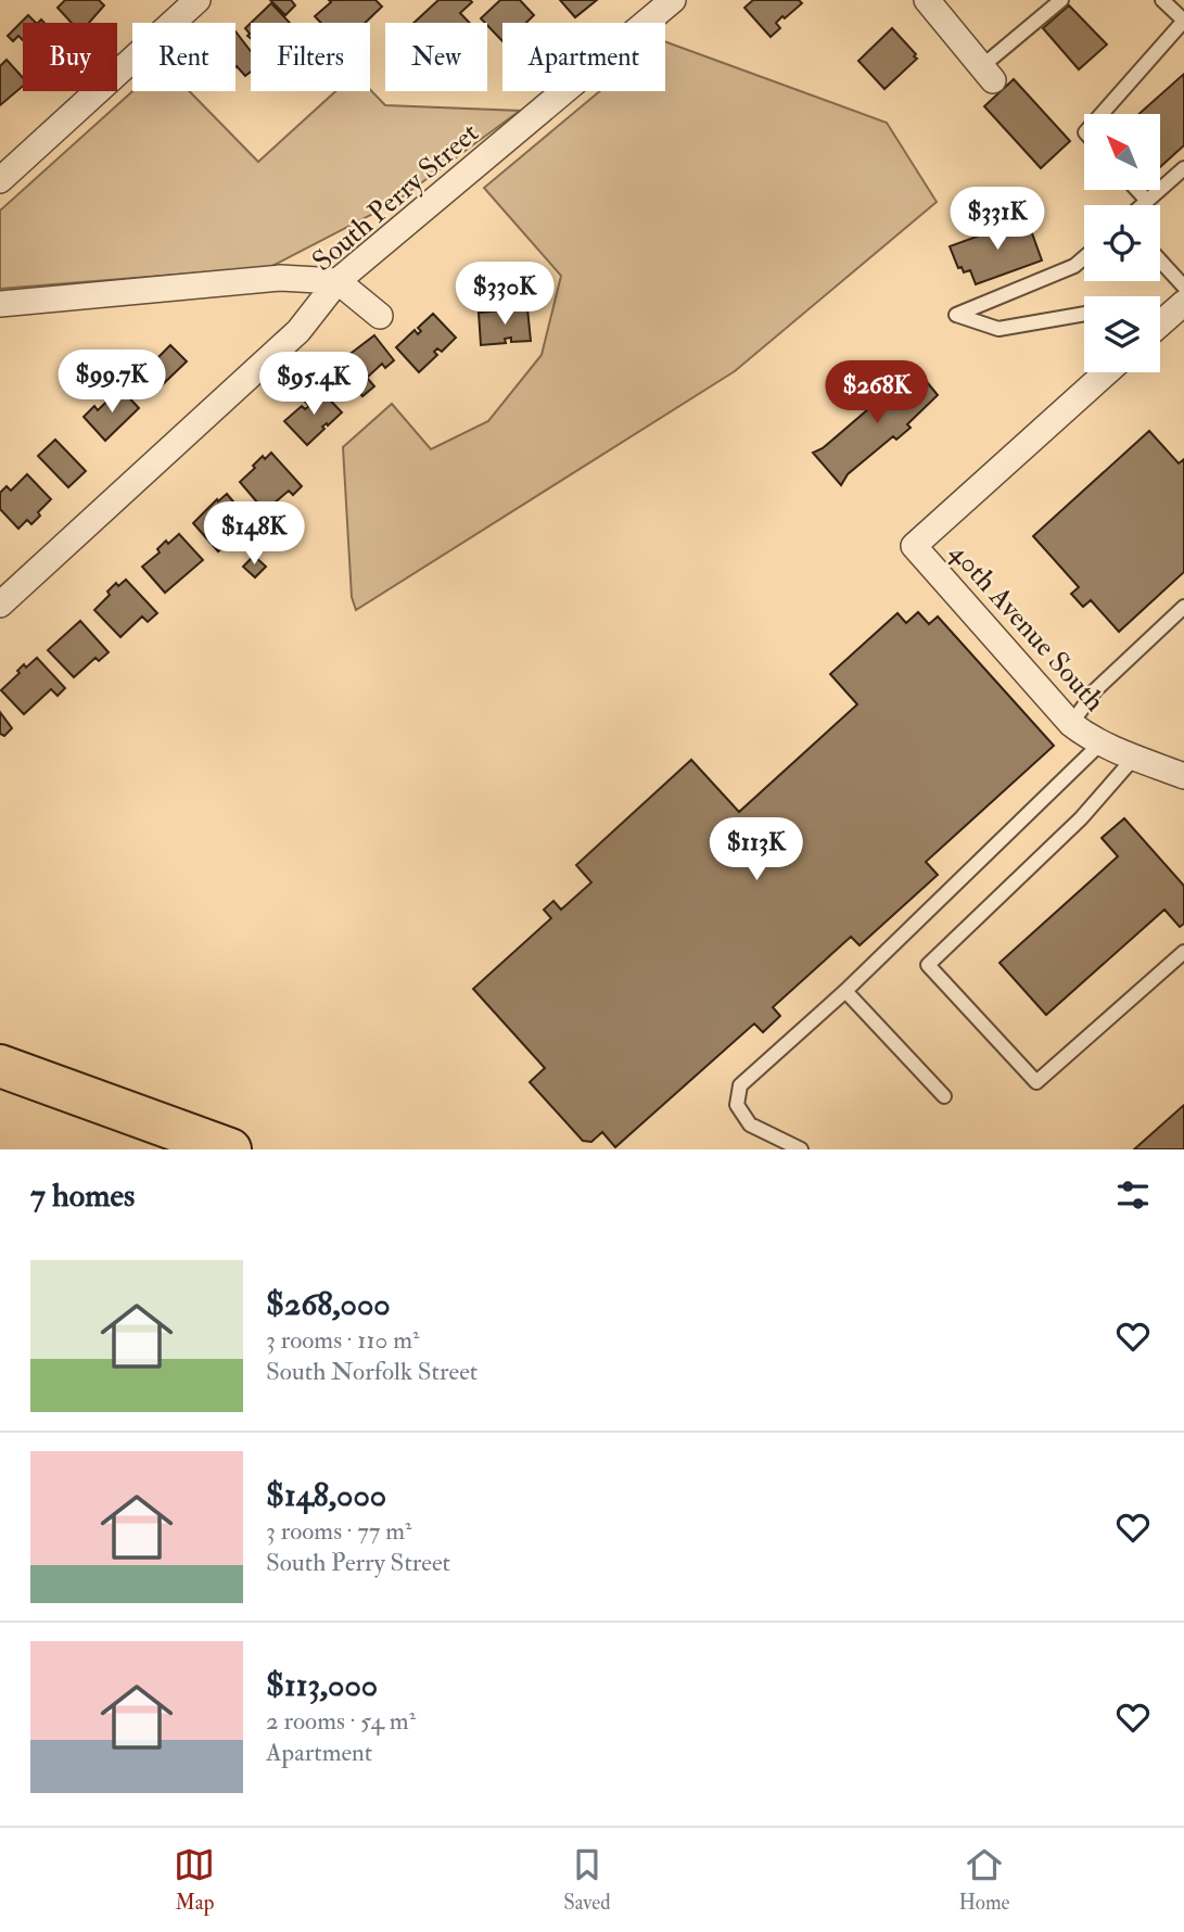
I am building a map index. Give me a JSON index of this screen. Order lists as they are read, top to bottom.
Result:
{
  "streets": {
    "street": ["South Perry Street", "40th Avenue South"]
  },
  "north": "top left",
  "page": {
    "chip": [
      "Buy",
      "Rent",
      "Filters",
      "New",
      "Apartment"
    ],
    "price": [
      "$331K",
      "$330K",
      "$99.7K",
      "$95.4K",
      "$268K",
      "$148K",
      "$113K"
    ],
    "heading": "7 homes",
    "list": [
      {
        "name": "$268,000",
        "note": "3 rooms · 110 m² · South Norfolk Street"
      },
      {
        "name": "$148,000",
        "note": "3 rooms · 77 m² · South Perry Street"
      },
      {
        "name": "$113,000",
        "note": "2 rooms · 54 m² · Apartment"
      }
    ],
    "tabs": ["Map", "Saved", "Home"]
  }
}
